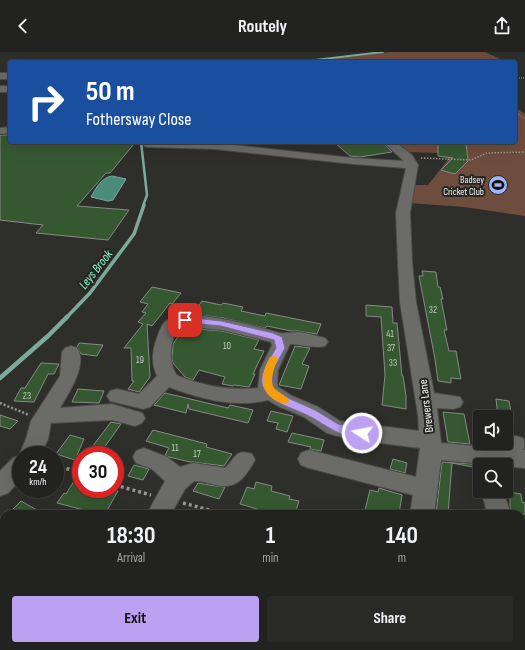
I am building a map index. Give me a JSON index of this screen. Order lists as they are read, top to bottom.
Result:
{
  "streets": {
    "street": ["Brewers Lane"]
  },
  "water": ["Leys Brook"],
  "places": {
    "sports": ["Badsey Cricket Club"]
  },
  "house_numbers": [
    "32",
    "41",
    "10",
    "37",
    "19",
    "33",
    "23",
    "11",
    "17"
  ],
  "page": {
    "header": "Routely",
    "turn": ["50 m", "Fothersway Close"],
    "speed": "24 km/h",
    "limit": "30",
    "eta": [
      "18:30",
      "Arrival",
      "1",
      "min",
      "140",
      "m"
    ],
    "buttons": ["Exit", "Share"]
  }
}
